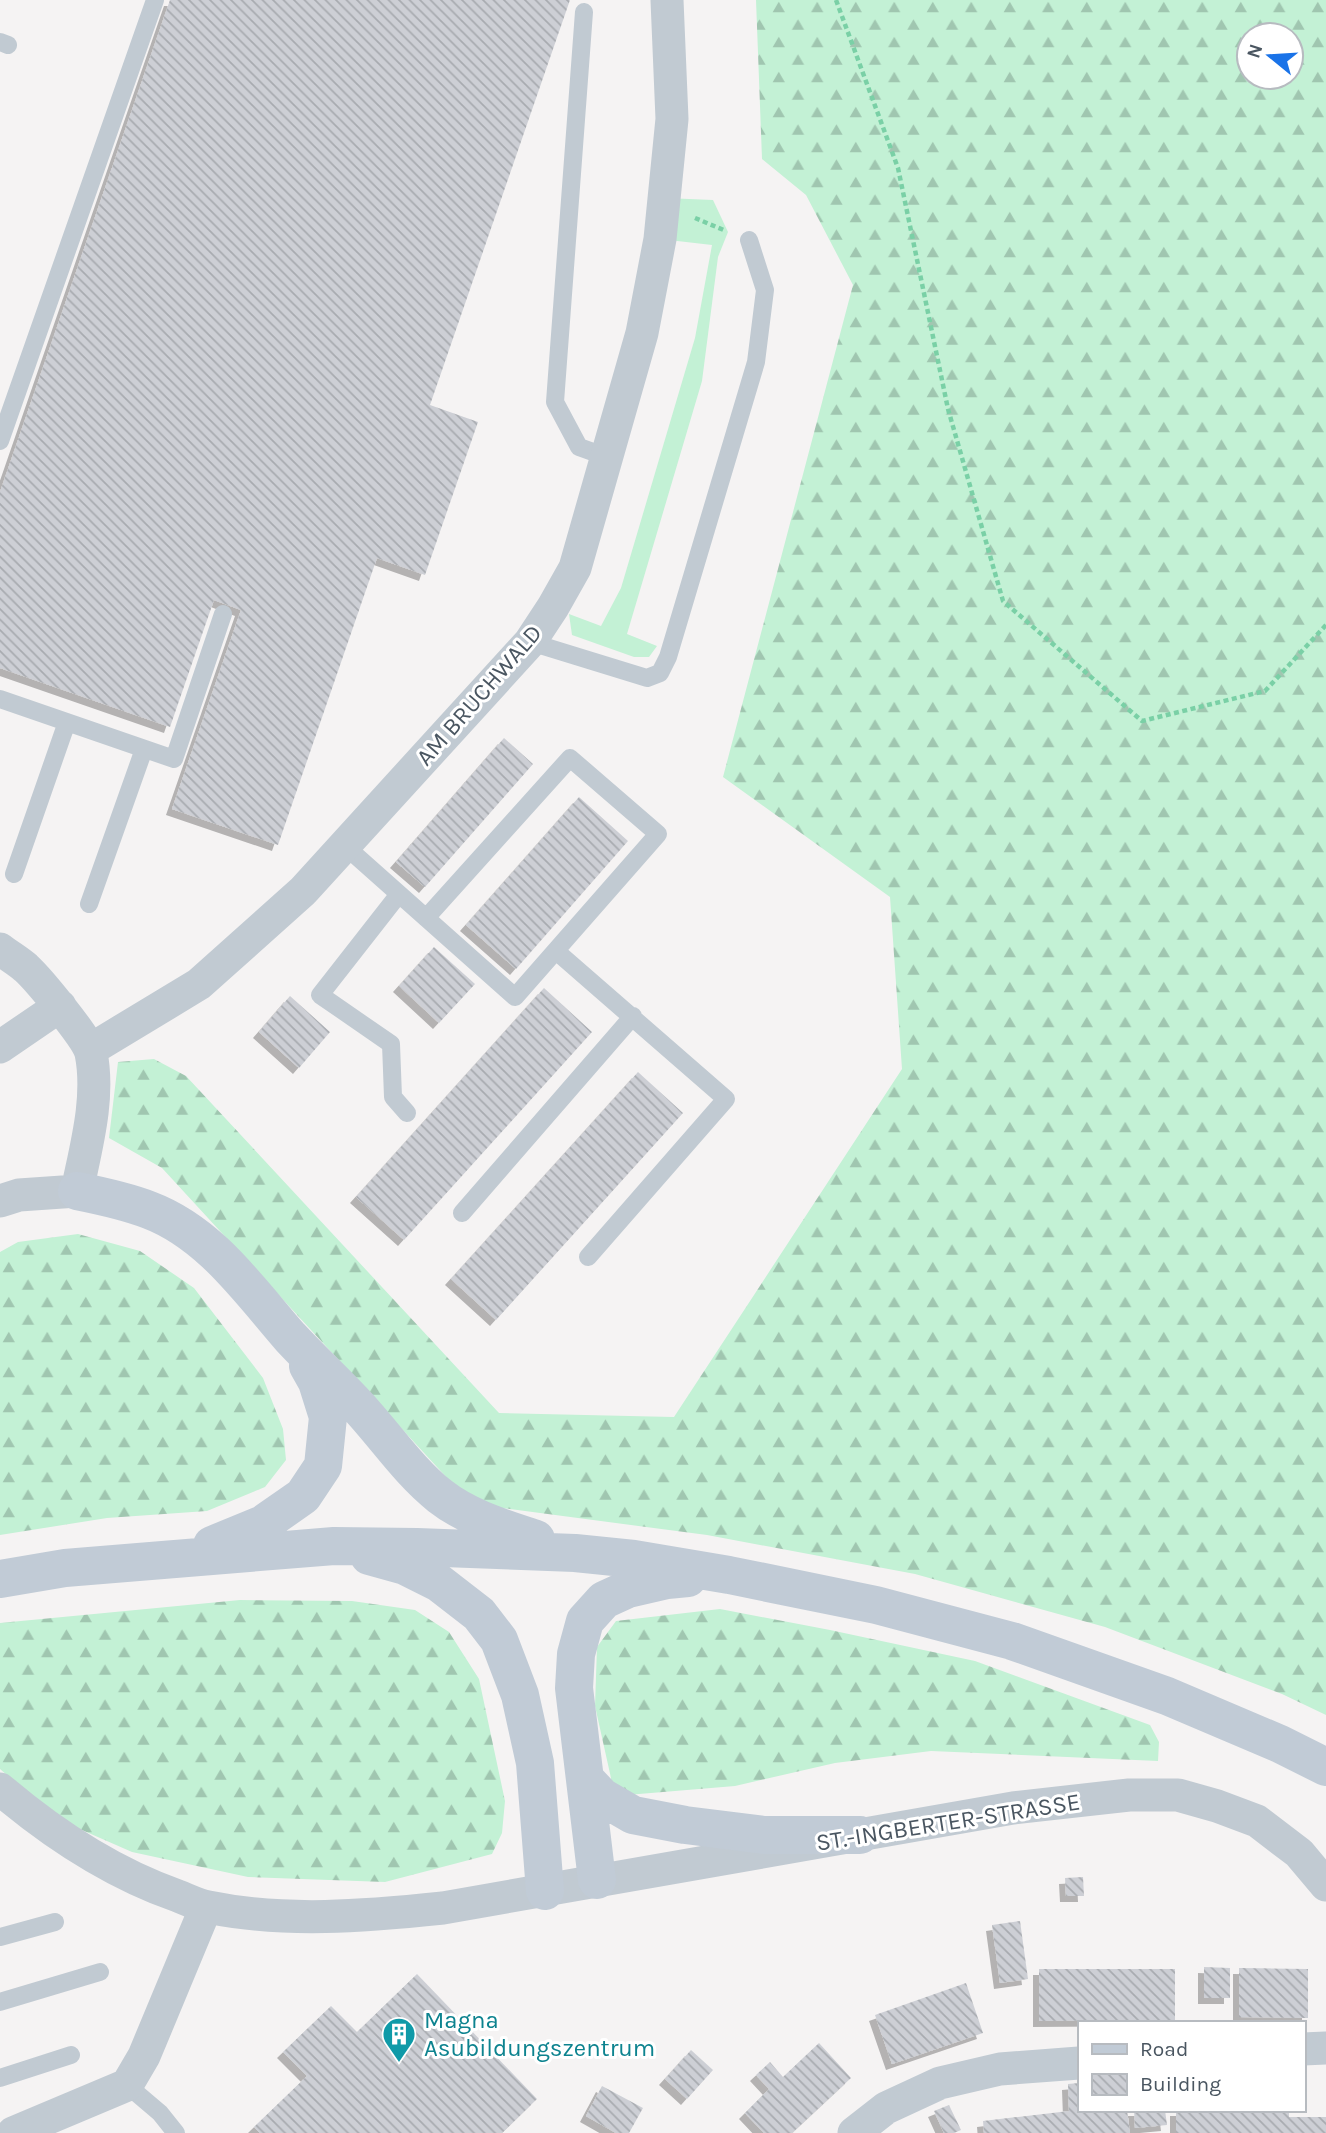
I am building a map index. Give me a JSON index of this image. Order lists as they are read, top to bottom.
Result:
{
  "streets": {
    "street": ["AM BRUCHWALD", "ST.-INGBERTER-STRASSE"]
  },
  "places": {
    "building": ["Magna Asubildungszentrum"]
  },
  "legend": ["Road", "Building"],
  "north": "left"
}
